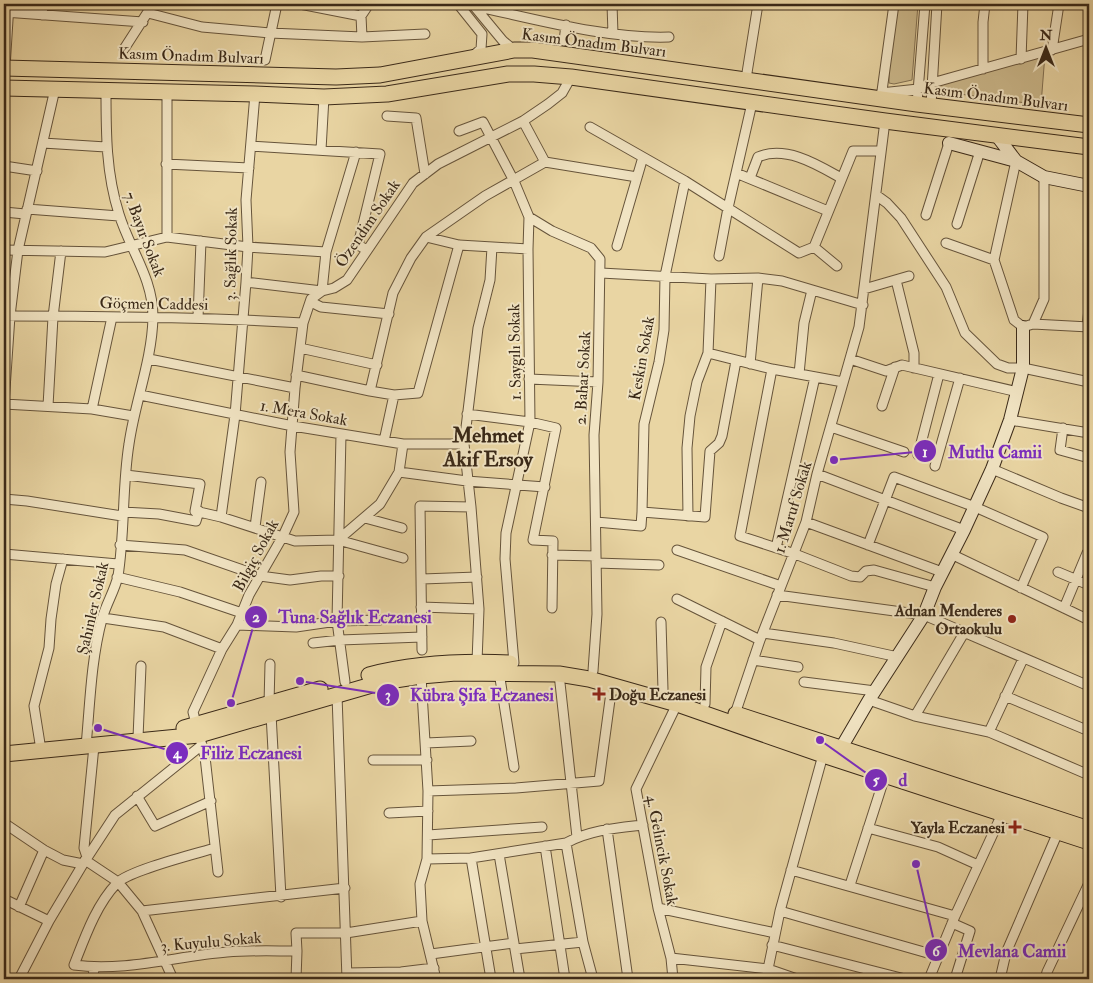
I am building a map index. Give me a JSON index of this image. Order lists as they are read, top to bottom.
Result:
{
  "streets": {
    "main road": ["Kasım Önadım Bulvarı"],
    "street": [
      "Özendim Sokak",
      "7. Bayır Sokak",
      "3. Sağlık Sokak",
      "Göçmen Caddesi",
      "1. Saygılı Sokak",
      "Keskin Sokak",
      "2. Bahar Sokak",
      "1. Mera Sokak",
      "1. Maruf Sokak",
      "Bilgiç Sokak",
      "Şahinler Sokak",
      "4. Gelincik Sokak",
      "3. Kuyulu Sokak"
    ]
  },
  "crossings": [
    ["Özendim Sokak", "3. Sağlık Sokak"],
    ["7. Bayır Sokak", "Göçmen Caddesi"],
    ["7. Bayır Sokak", "1. Mera Sokak"],
    ["7. Bayır Sokak", "Şahinler Sokak"],
    ["3. Sağlık Sokak", "Göçmen Caddesi"],
    ["3. Sağlık Sokak", "1. Mera Sokak"],
    ["Göçmen Caddesi", "Bilgiç Sokak"],
    ["1. Saygılı Sokak", "2. Bahar Sokak"],
    ["1. Mera Sokak", "Bilgiç Sokak"]
  ],
  "districts": ["Mehmet Akif Ersoy"],
  "places": {
    "other": [
      "Mutlu Camii",
      "Adnan Menderes Ortaokulu",
      "Kübra Şifa Eczanesi",
      "Tuna Sağlık Eczanesi",
      "Filiz Eczanesi",
      "d",
      "Mevlana Camii"
    ],
    "health": ["Doğu Eczanesi", "Yayla Eczanesi"]
  },
  "north": "top"
}
